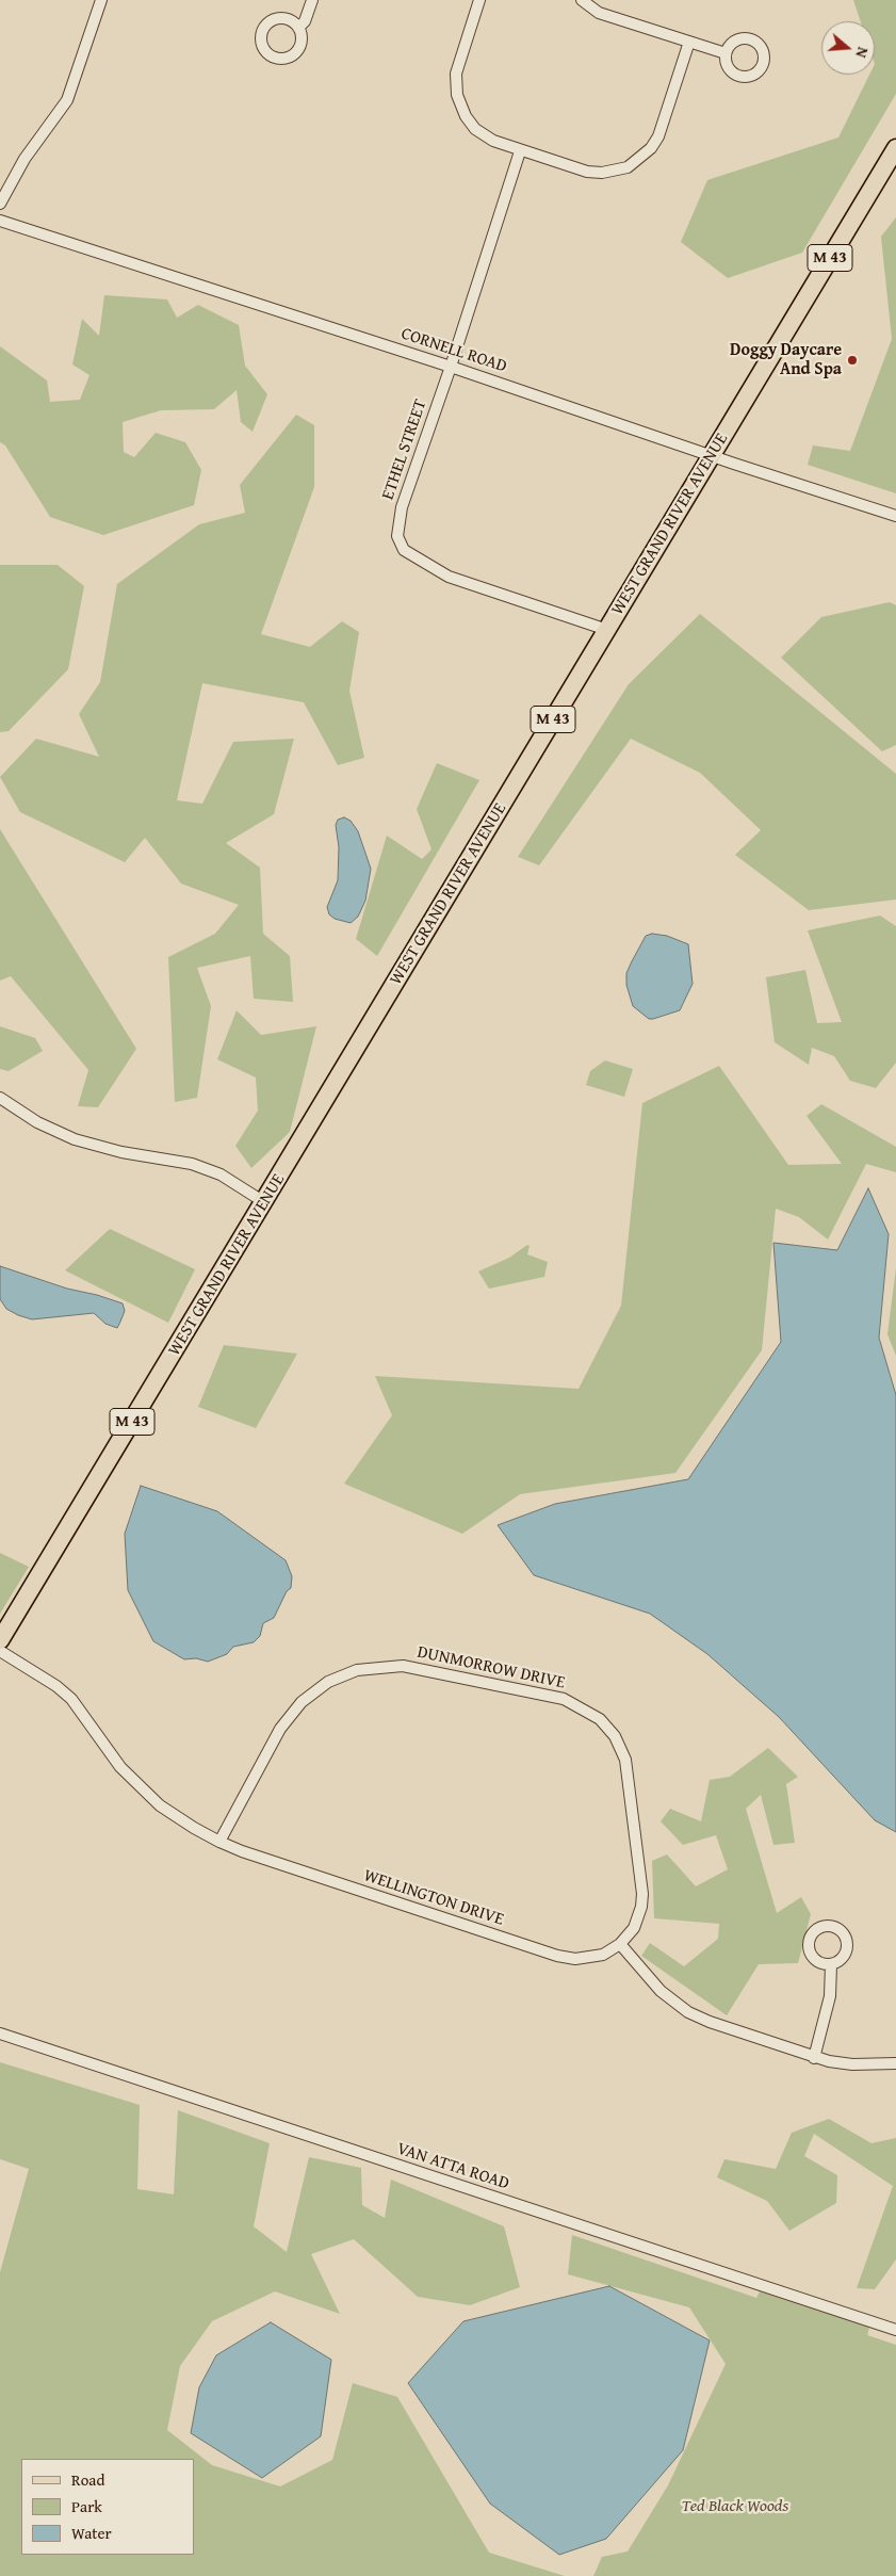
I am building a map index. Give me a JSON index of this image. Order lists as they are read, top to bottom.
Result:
{
  "streets": {
    "main road": ["M 43", "WEST GRAND RIVER AVENUE"],
    "street": [
      "CORNELL ROAD",
      "ETHEL STREET",
      "DUNMORROW DRIVE",
      "WELLINGTON DRIVE",
      "VAN ATTA ROAD"
    ]
  },
  "crossings": [
    ["CORNELL ROAD", "ETHEL STREET"],
    ["CORNELL ROAD", "WEST GRAND RIVER AVENUE"],
    ["ETHEL STREET", "WEST GRAND RIVER AVENUE"],
    ["DUNMORROW DRIVE", "WELLINGTON DRIVE"]
  ],
  "parks": ["Ted Black Woods"],
  "places": ["Doggy Daycare And Spa"],
  "legend": ["Road", "Park", "Water"],
  "north": "right"
}
